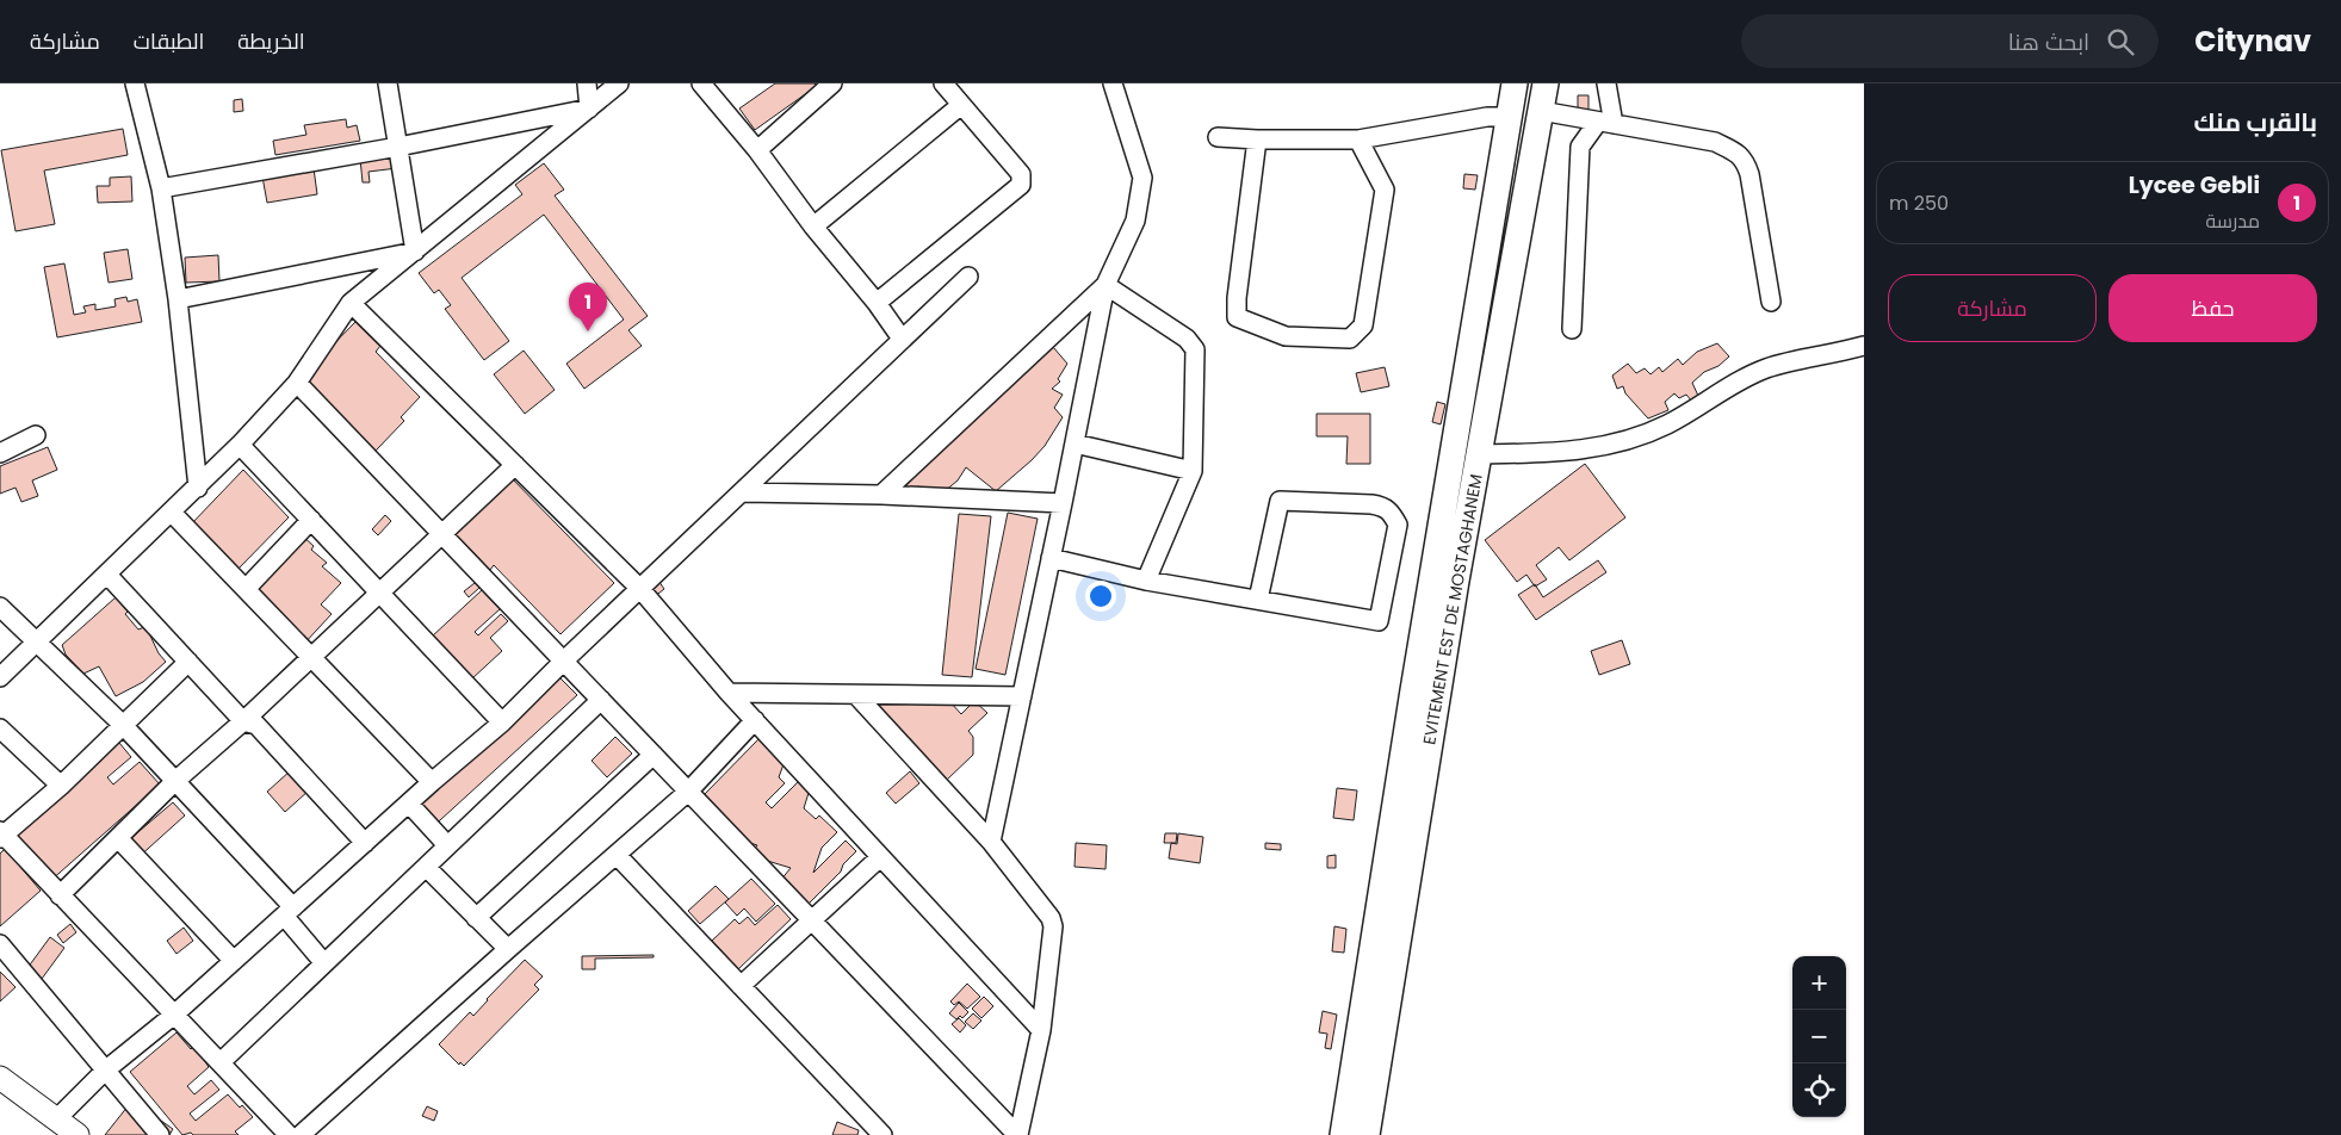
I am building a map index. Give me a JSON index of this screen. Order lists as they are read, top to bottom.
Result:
{
  "streets": {
    "highway": ["EVITEMENT EST DE MOSTAGHANEM"]
  },
  "page": {
    "header": "Citynav",
    "search": "ابحث هنا",
    "nav": ["الخريطة", "الطبقات", "مشاركة"],
    "heading": "بالقرب منك",
    "list": [
      {
        "mark": "1",
        "name": "Lycee Gebli",
        "note": "مدرسة",
        "value": "250 m"
      }
    ],
    "buttons": ["حفظ", "مشاركة"],
    "pins": "1",
    "map_buttons": ["+", "−"]
  }
}
